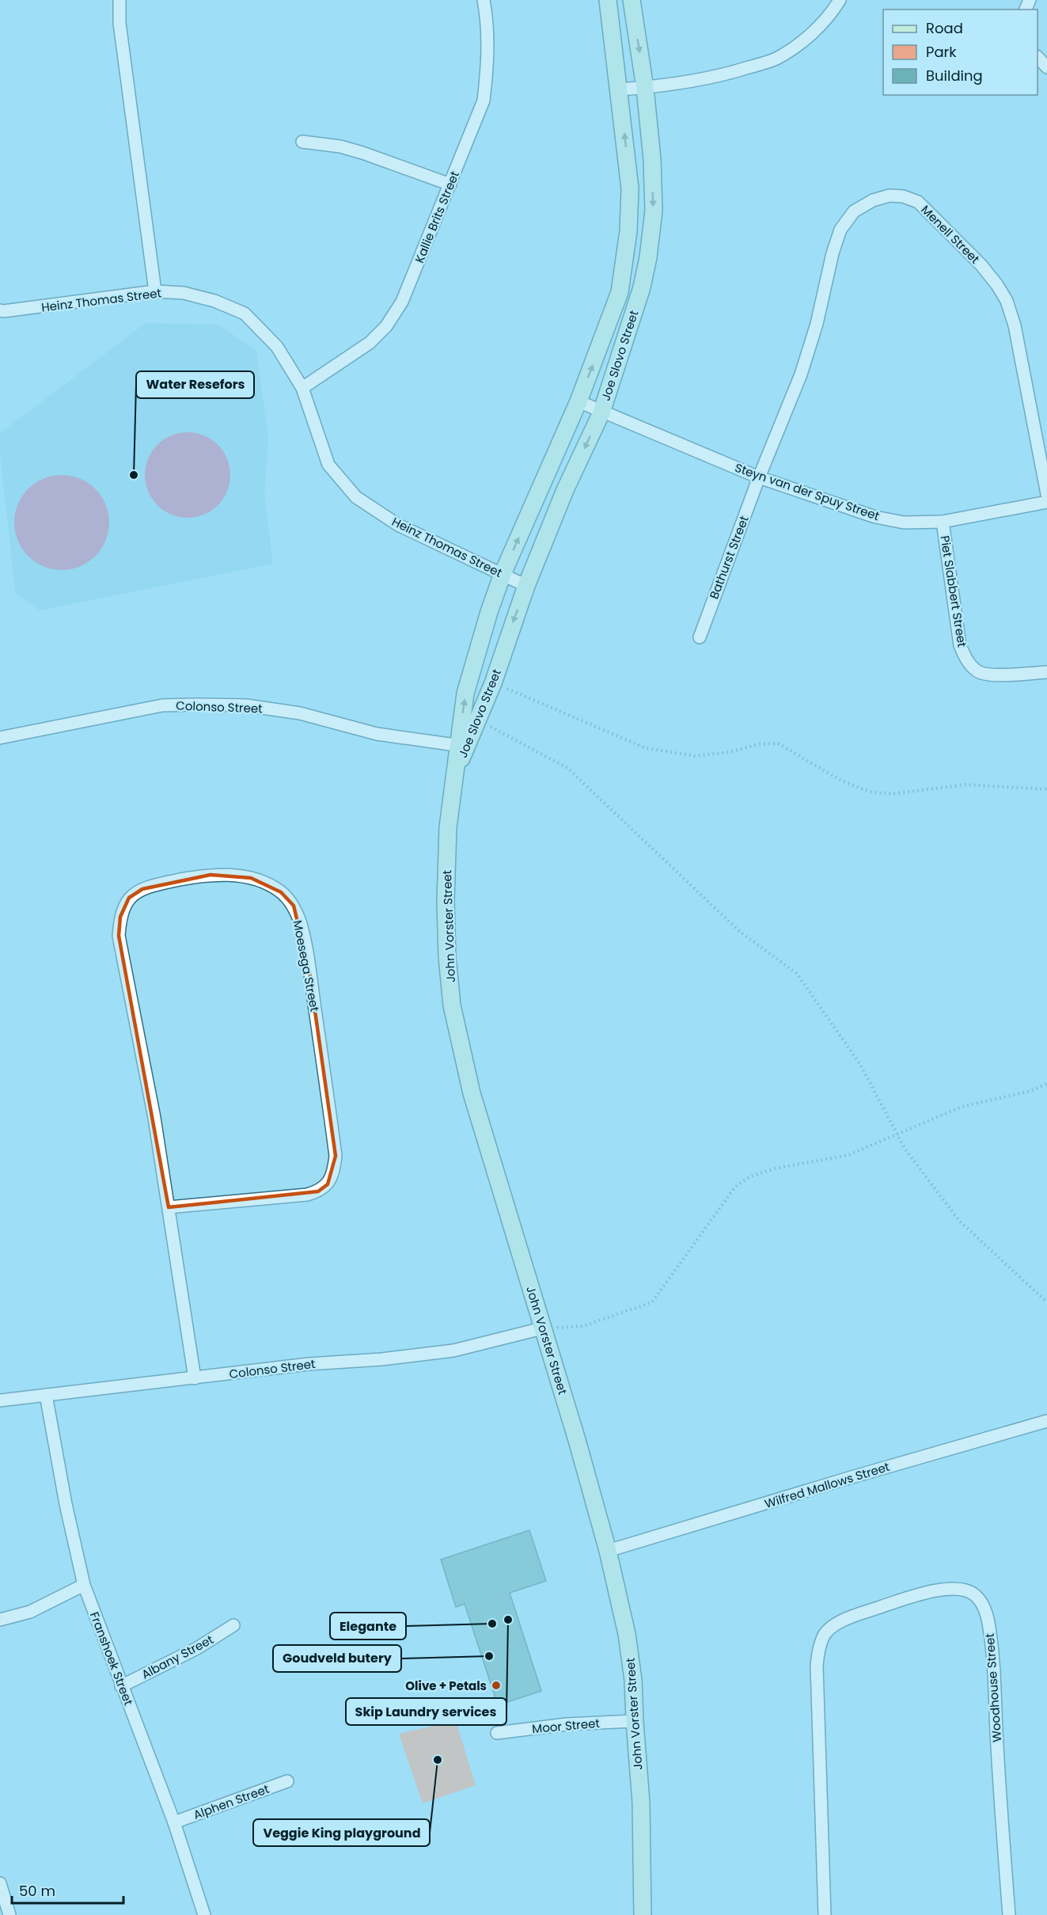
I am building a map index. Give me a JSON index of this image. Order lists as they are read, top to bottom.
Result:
{
  "streets": {
    "street": [
      "Kallie Brits Street",
      "Menell Street",
      "Heinz Thomas Street",
      "Joe Slovo Street",
      "Steyn van der Spuy Street",
      "Bathurst Street",
      "Piet Slabbert Street",
      "Colonso Street",
      "John Vorster Street",
      "Moesega Street",
      "Wilfred Mallows Street",
      "Albany Street",
      "Franshoek Street",
      "Woodhouse Street",
      "Moor Street",
      "Alphen Street"
    ]
  },
  "crossings": [
    ["Kallie Brits Street", "Heinz Thomas Street"],
    ["Menell Street", "Steyn van der Spuy Street"],
    ["Menell Street", "Bathurst Street"],
    ["Heinz Thomas Street", "Joe Slovo Street"],
    ["Joe Slovo Street", "Steyn van der Spuy Street"],
    ["Joe Slovo Street", "Colonso Street"],
    ["Joe Slovo Street", "John Vorster Street"],
    ["Steyn van der Spuy Street", "Bathurst Street"],
    ["Steyn van der Spuy Street", "Piet Slabbert Street"],
    ["Colonso Street", "John Vorster Street"],
    ["Colonso Street", "Moesega Street"],
    ["Colonso Street", "Franshoek Street"],
    ["John Vorster Street", "Wilfred Mallows Street"],
    ["John Vorster Street", "Moor Street"],
    ["Albany Street", "Franshoek Street"],
    ["Franshoek Street", "Alphen Street"]
  ],
  "places": [
    "Water Resefors",
    "Skip Laundry services",
    "Elegante",
    "Goudveld butery",
    "Olive + Petals",
    "Veggie King playground"
  ],
  "legend": ["Road", "Park", "Building"],
  "scale_bar": "50 m"
}
